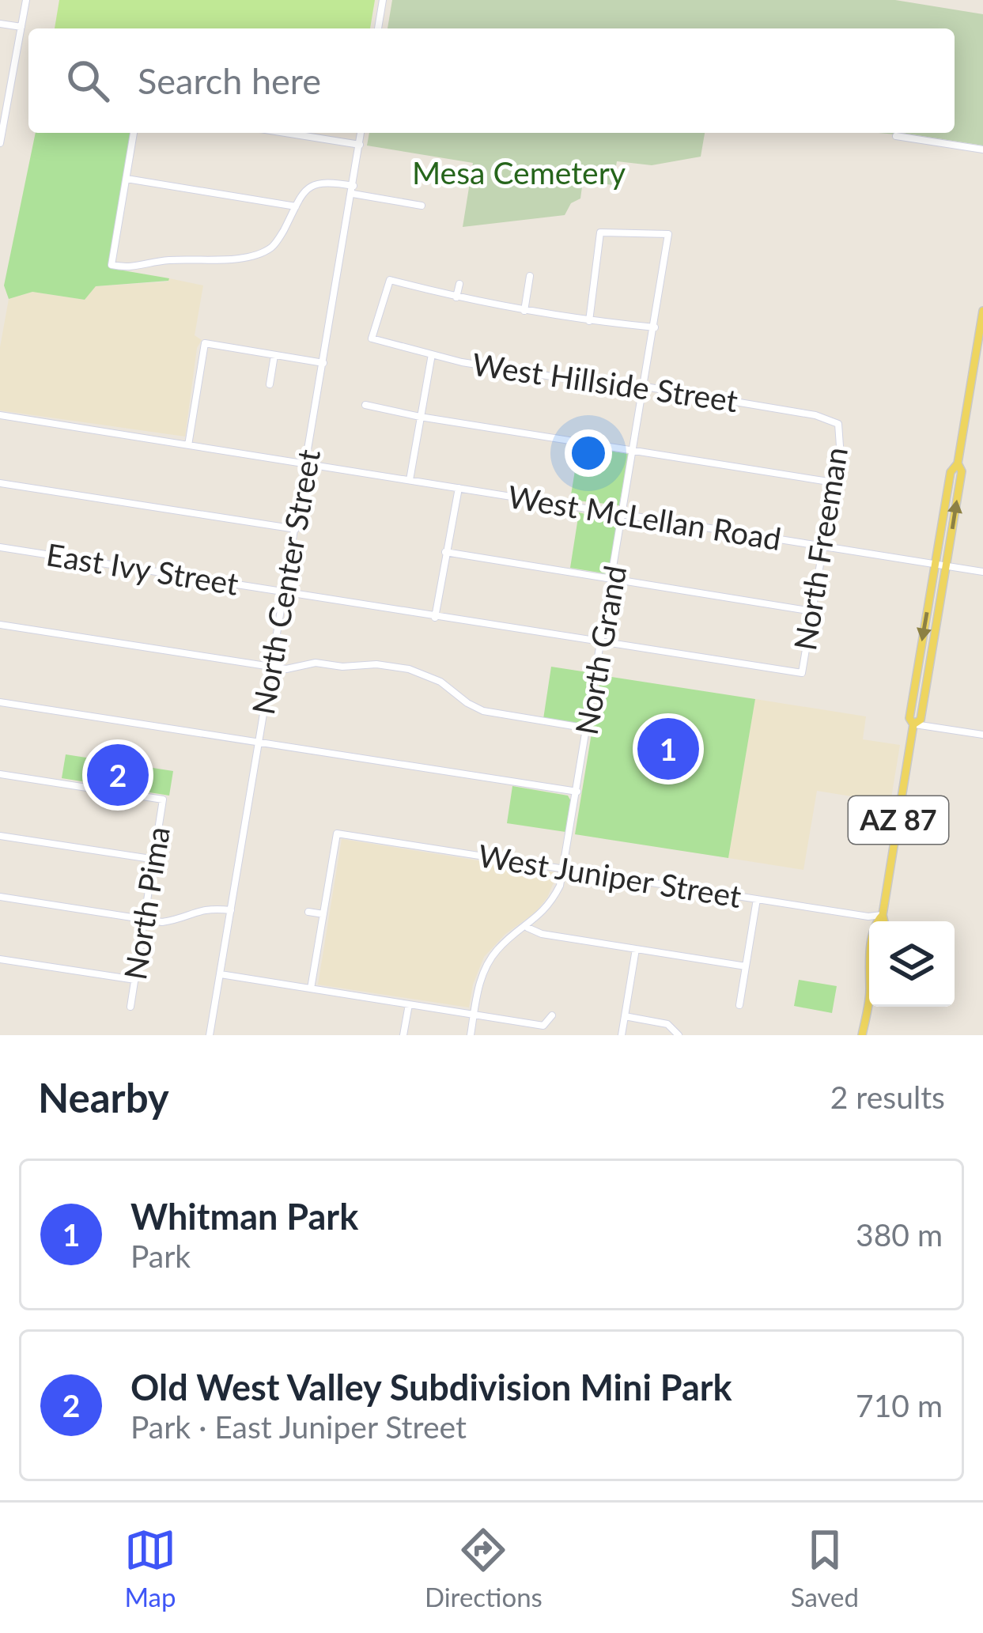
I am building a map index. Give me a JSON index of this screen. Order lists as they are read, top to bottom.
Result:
{
  "streets": {
    "main road": ["AZ 87"],
    "street": [
      "West Hillside Street",
      "West McLellan Road",
      "North Freeman",
      "East Ivy Street",
      "North Center Street",
      "North Grand",
      "West Juniper Street",
      "North Pima"
    ]
  },
  "crossings": [
    ["West Hillside Street", "North Freeman"],
    ["West Hillside Street", "North Grand"],
    ["West McLellan Road", "North Freeman"],
    ["West McLellan Road", "North Center Street"],
    ["West McLellan Road", "North Grand"],
    ["West McLellan Road", "AZ 87"],
    ["North Freeman", "East Ivy Street"],
    ["East Ivy Street", "North Center Street"],
    ["East Ivy Street", "North Grand"],
    ["North Grand", "West Juniper Street"],
    ["AZ 87", "West Juniper Street"]
  ],
  "parks": ["Mesa Cemetery"],
  "page": {
    "search": "Search here",
    "pins": ["1", "2"],
    "heading": ["Nearby", "2 results"],
    "list": [
      {
        "mark": "1",
        "name": "Whitman Park",
        "note": "Park",
        "value": "380 m"
      },
      {
        "mark": "2",
        "name": "Old West Valley Subdivision Mini Park",
        "note": "Park · East Juniper Street",
        "value": "710 m"
      }
    ],
    "nav": ["Map", "Directions", "Saved"]
  }
}
